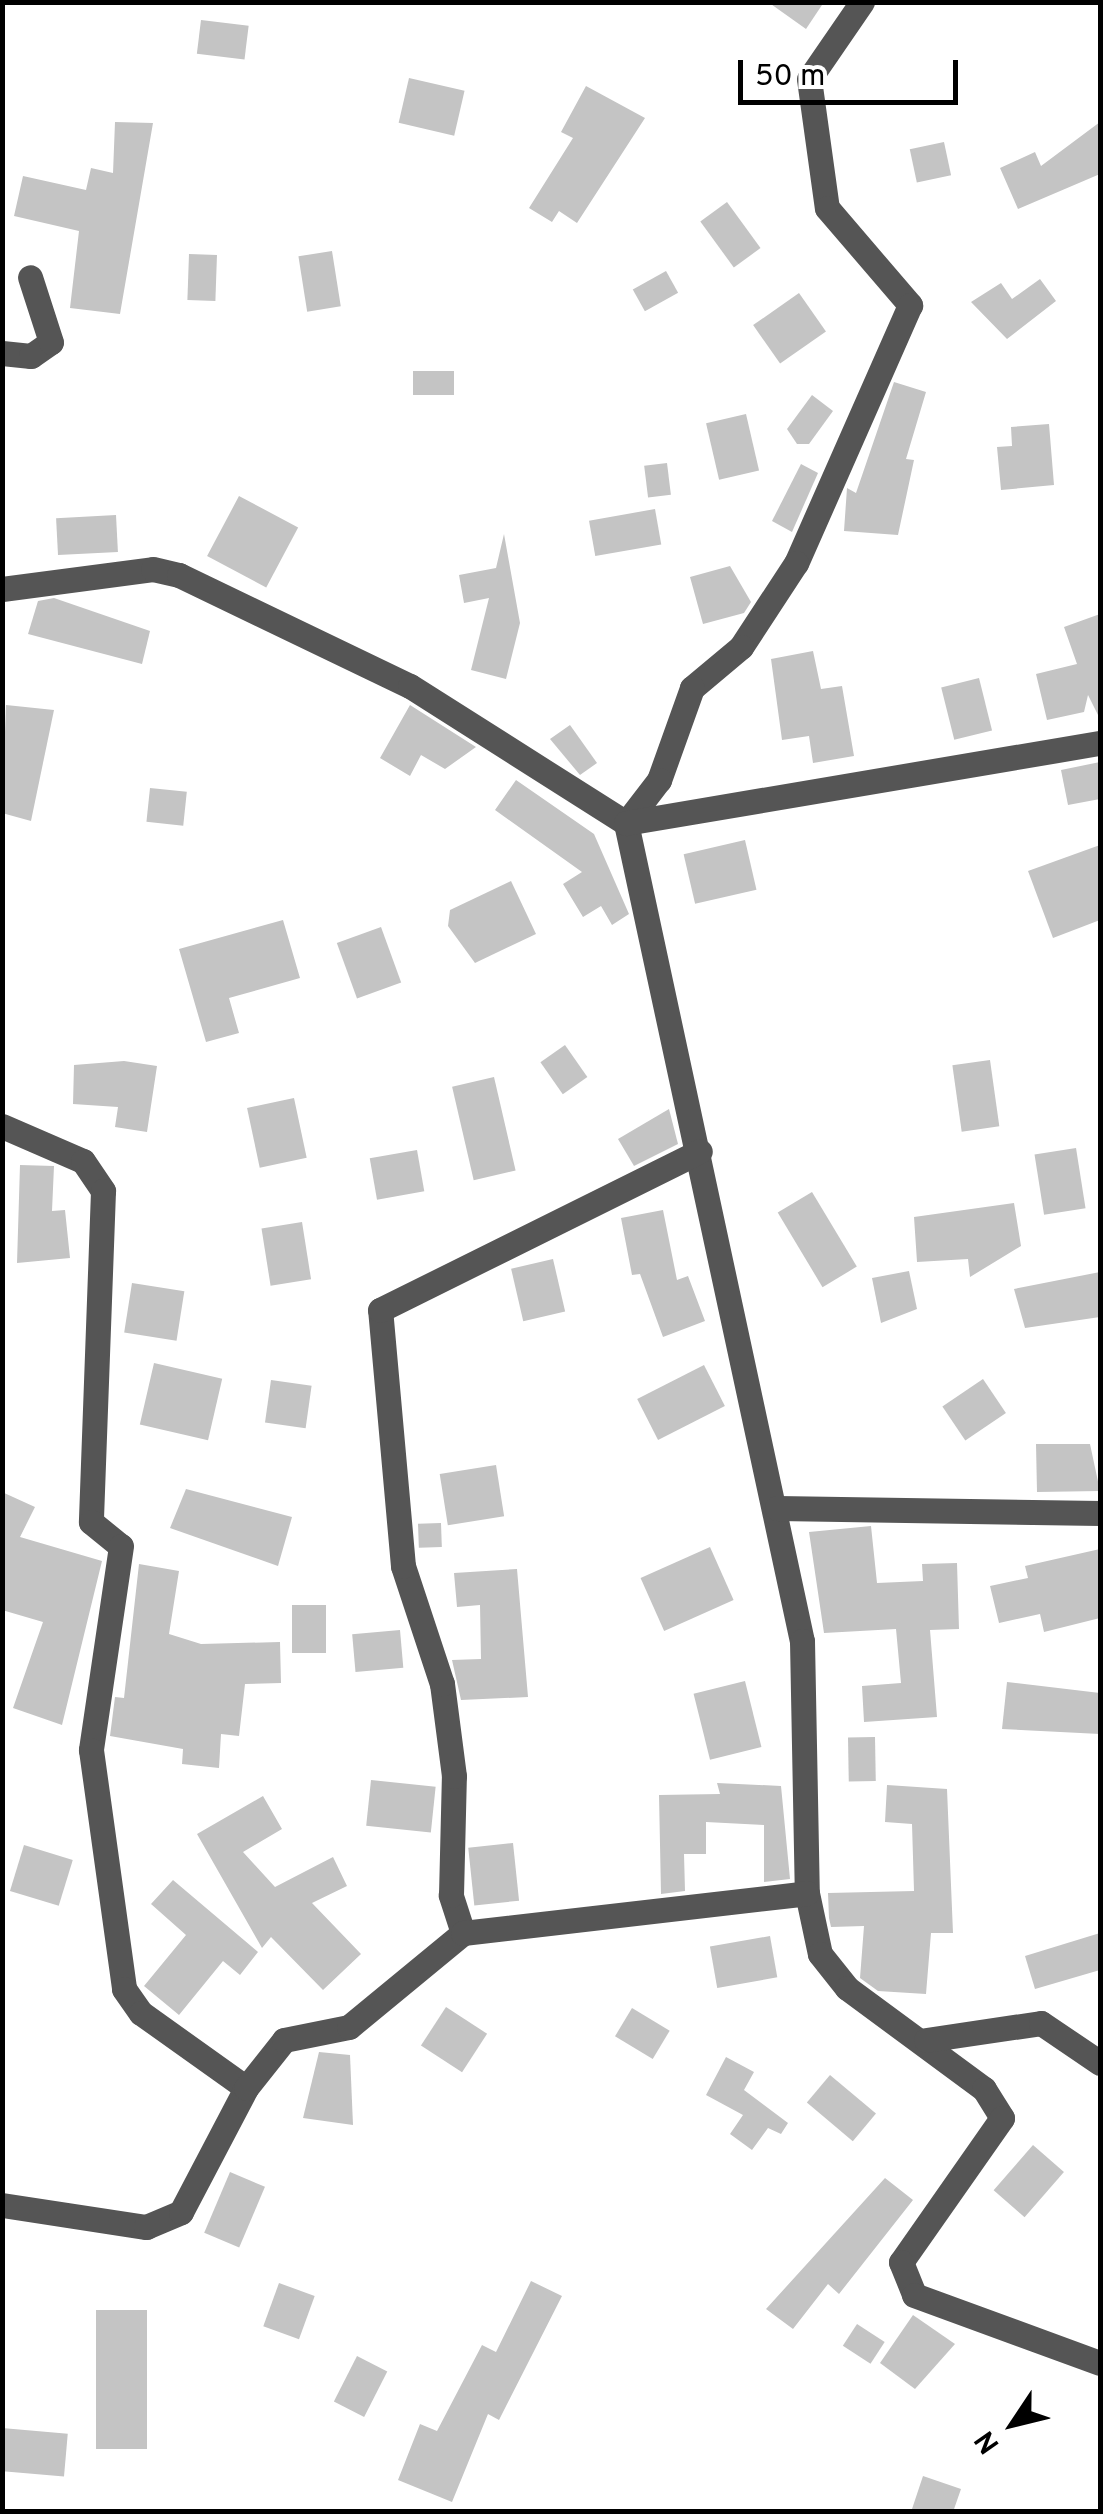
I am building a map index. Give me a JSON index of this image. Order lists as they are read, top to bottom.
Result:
{
  "scale_bar": "50 m",
  "north": "bottom left"
}
